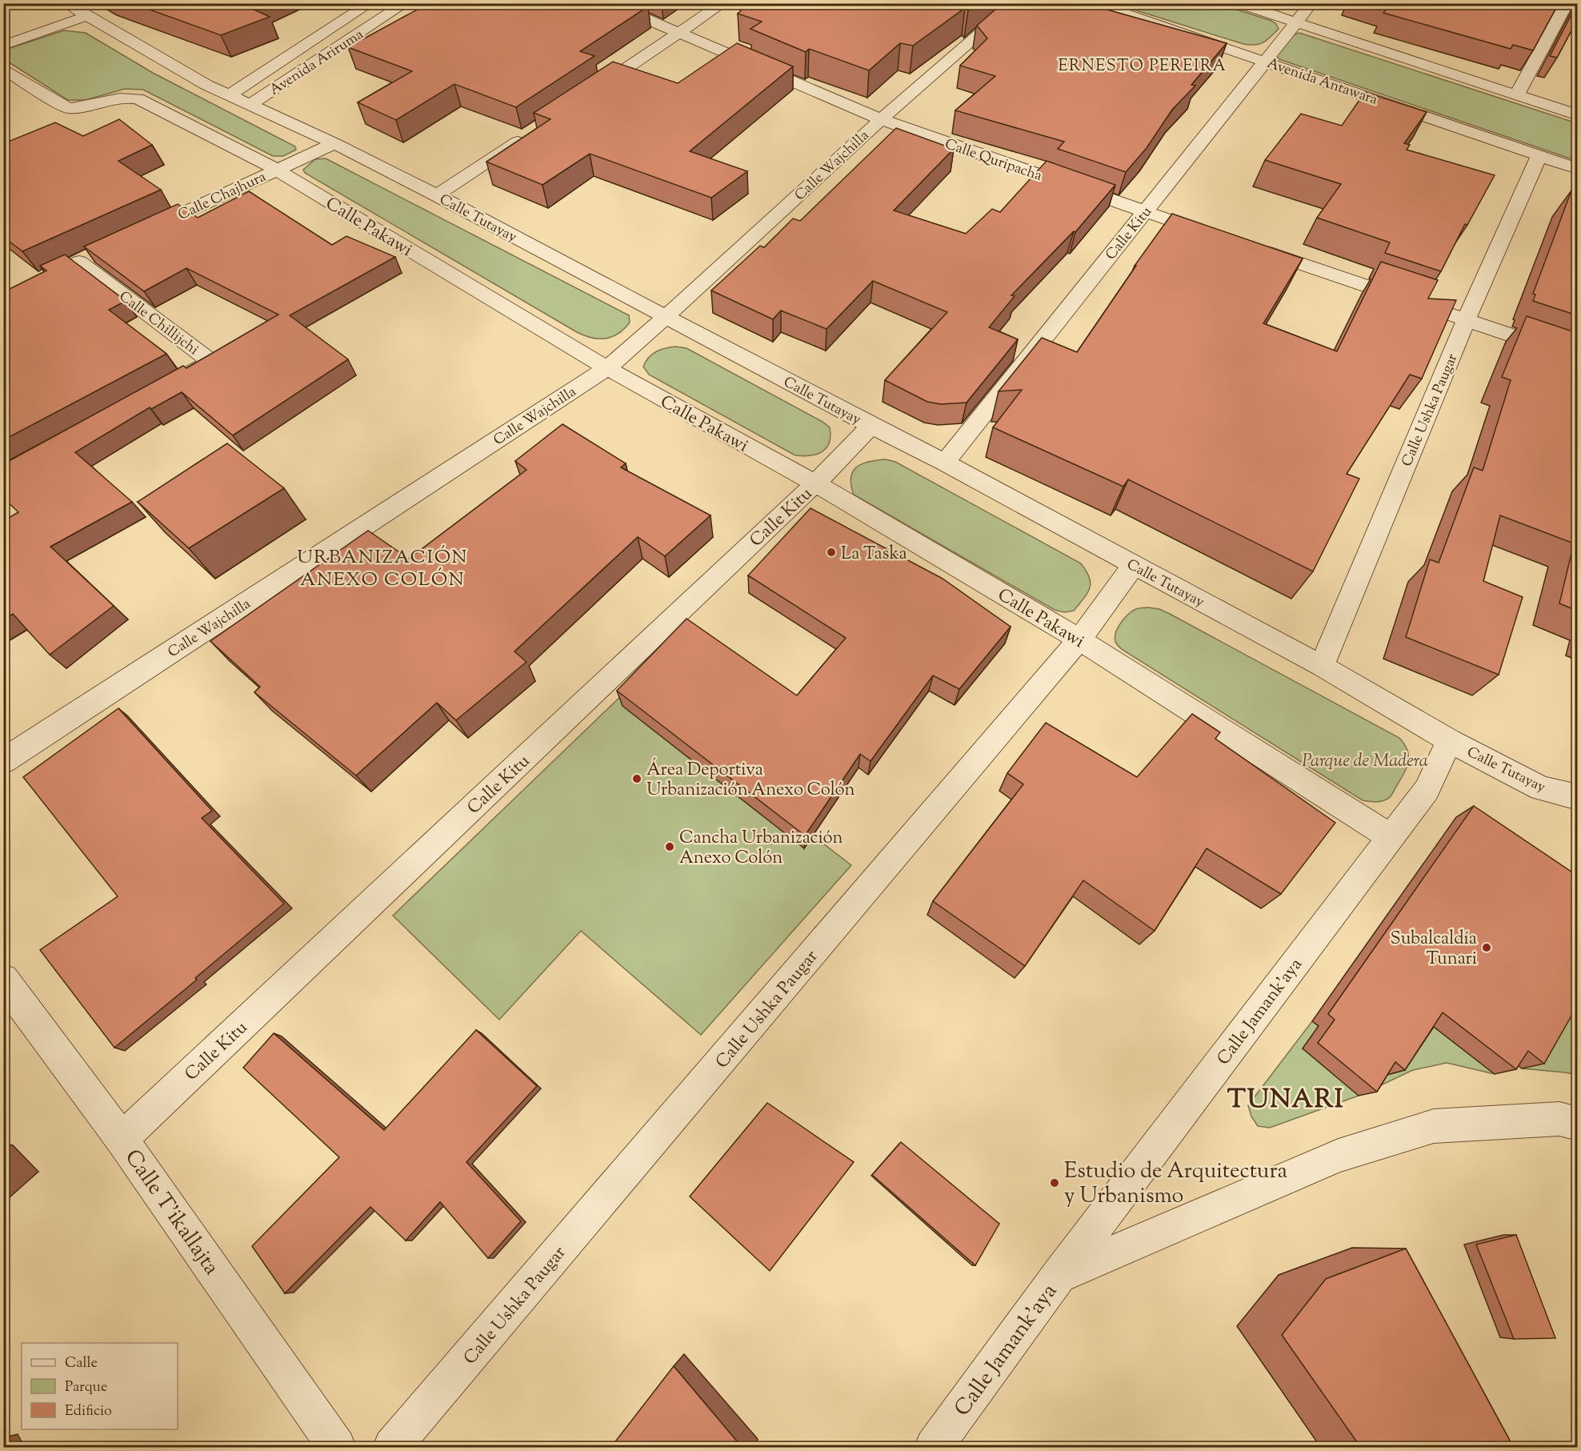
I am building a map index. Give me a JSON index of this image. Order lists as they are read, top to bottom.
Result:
{
  "streets": {
    "street": [
      "Avenida Ariruma",
      "Avenida Antawara",
      "Calle Quripacha",
      "Calle Wajchilla",
      "Calle Chajhura",
      "Calle Tutayay",
      "Calle Pakawi",
      "Calle Kitu",
      "Calle Chillijchi",
      "Calle Ushka Paugar",
      "Calle Jamank'aya",
      "Calle T'ikallajta"
    ]
  },
  "crossings": [
    ["Avenida Ariruma", "Calle Tutayay"],
    ["Avenida Antawara", "Calle Kitu"],
    ["Avenida Antawara", "Calle Ushka Paugar"],
    ["Calle Quripacha", "Calle Wajchilla"],
    ["Calle Quripacha", "Calle Kitu"],
    ["Calle Wajchilla", "Calle Tutayay"],
    ["Calle Wajchilla", "Calle Pakawi"],
    ["Calle Chajhura", "Calle Tutayay"],
    ["Calle Chajhura", "Calle Pakawi"],
    ["Calle Tutayay", "Calle Kitu"],
    ["Calle Tutayay", "Calle Ushka Paugar"],
    ["Calle Tutayay", "Calle Jamank'aya"],
    ["Calle Pakawi", "Calle Kitu"],
    ["Calle Pakawi", "Calle Ushka Paugar"],
    ["Calle Pakawi", "Calle Jamank'aya"],
    ["Calle Kitu", "Calle T'ikallajta"]
  ],
  "districts": ["ERNESTO PEREIRA", "URBANIZACIÓN ANEXO COLÓN", "TUNARI"],
  "parks": ["Parque de Madera"],
  "places": [
    "La Taska",
    "Área Deportiva Urbanización Anexo Colón",
    "Cancha Urbanización Anexo Colón",
    "Subalcaldía Tunari",
    "Estudio de Arquitectura y Urbanismo"
  ],
  "legend": ["Calle", "Parque", "Edificio"]
}
